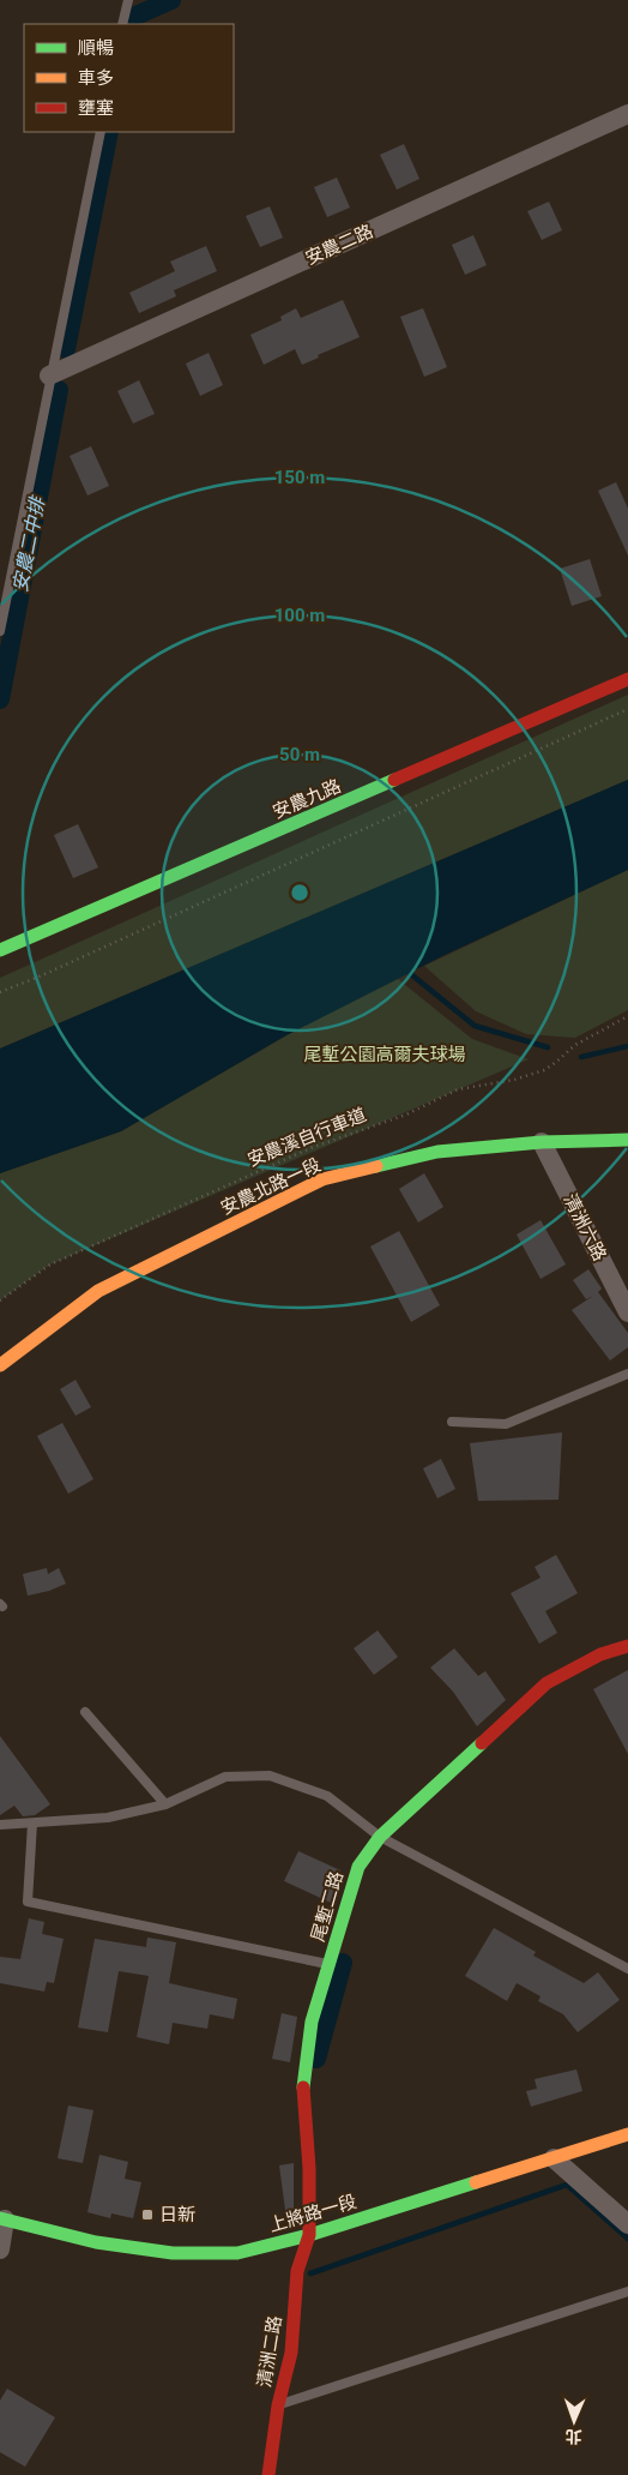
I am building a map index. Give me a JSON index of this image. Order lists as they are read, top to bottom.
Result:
{
  "streets": {
    "street": [
      "安農二路",
      "安農九路",
      "安農北路一段",
      "清洲六路",
      "尾塹二路",
      "上將路一段",
      "清洲二路"
    ],
    "path": ["安農溪自行車道"]
  },
  "crossings": [
    ["安農北路一段", "清洲六路"],
    ["尾塹二路", "上將路一段"],
    ["尾塹二路", "清洲二路"],
    ["上將路一段", "清洲二路"]
  ],
  "water": ["安農二中排"],
  "parks": ["尾塹公園高爾夫球場"],
  "places": {
    "transit": ["日新"]
  },
  "legend": ["順暢", "車多", "壅塞"],
  "north": "bottom",
  "rings": ["150 m", "100 m", "50 m"]
}
